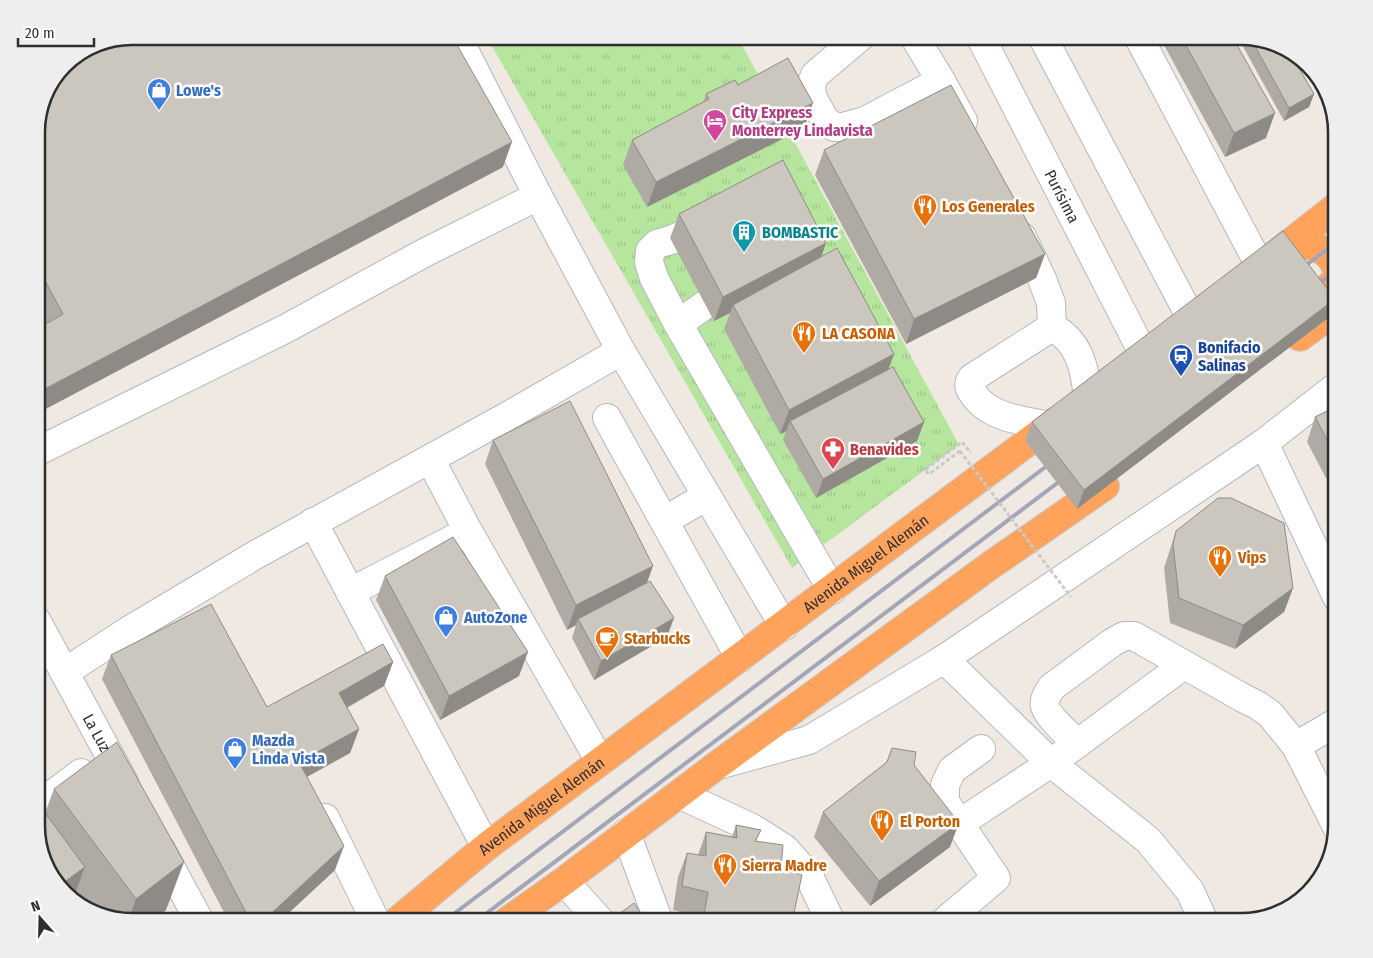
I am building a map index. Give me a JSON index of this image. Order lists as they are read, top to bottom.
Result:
{
  "streets": {
    "highway": ["Avenida Miguel Alemán"],
    "street": ["Purísima", "La Luz"]
  },
  "crossings": [
    ["Purísima", "Avenida Miguel Alemán"]
  ],
  "places": {
    "shop": ["Lowe's", "AutoZone", "Mazda Linda Vista"],
    "hotel": ["City Express Monterrey Lindavista"],
    "restaurant": [
      "Los Generales",
      "LA CASONA",
      "Vips",
      "El Porton",
      "Sierra Madre"
    ],
    "building": ["BOMBASTIC"],
    "station": ["Bonifacio Salinas"],
    "pharmacy": ["Benavides"],
    "cafe": ["Starbucks"]
  },
  "scale_bar": "20 m",
  "north": "top"
}
